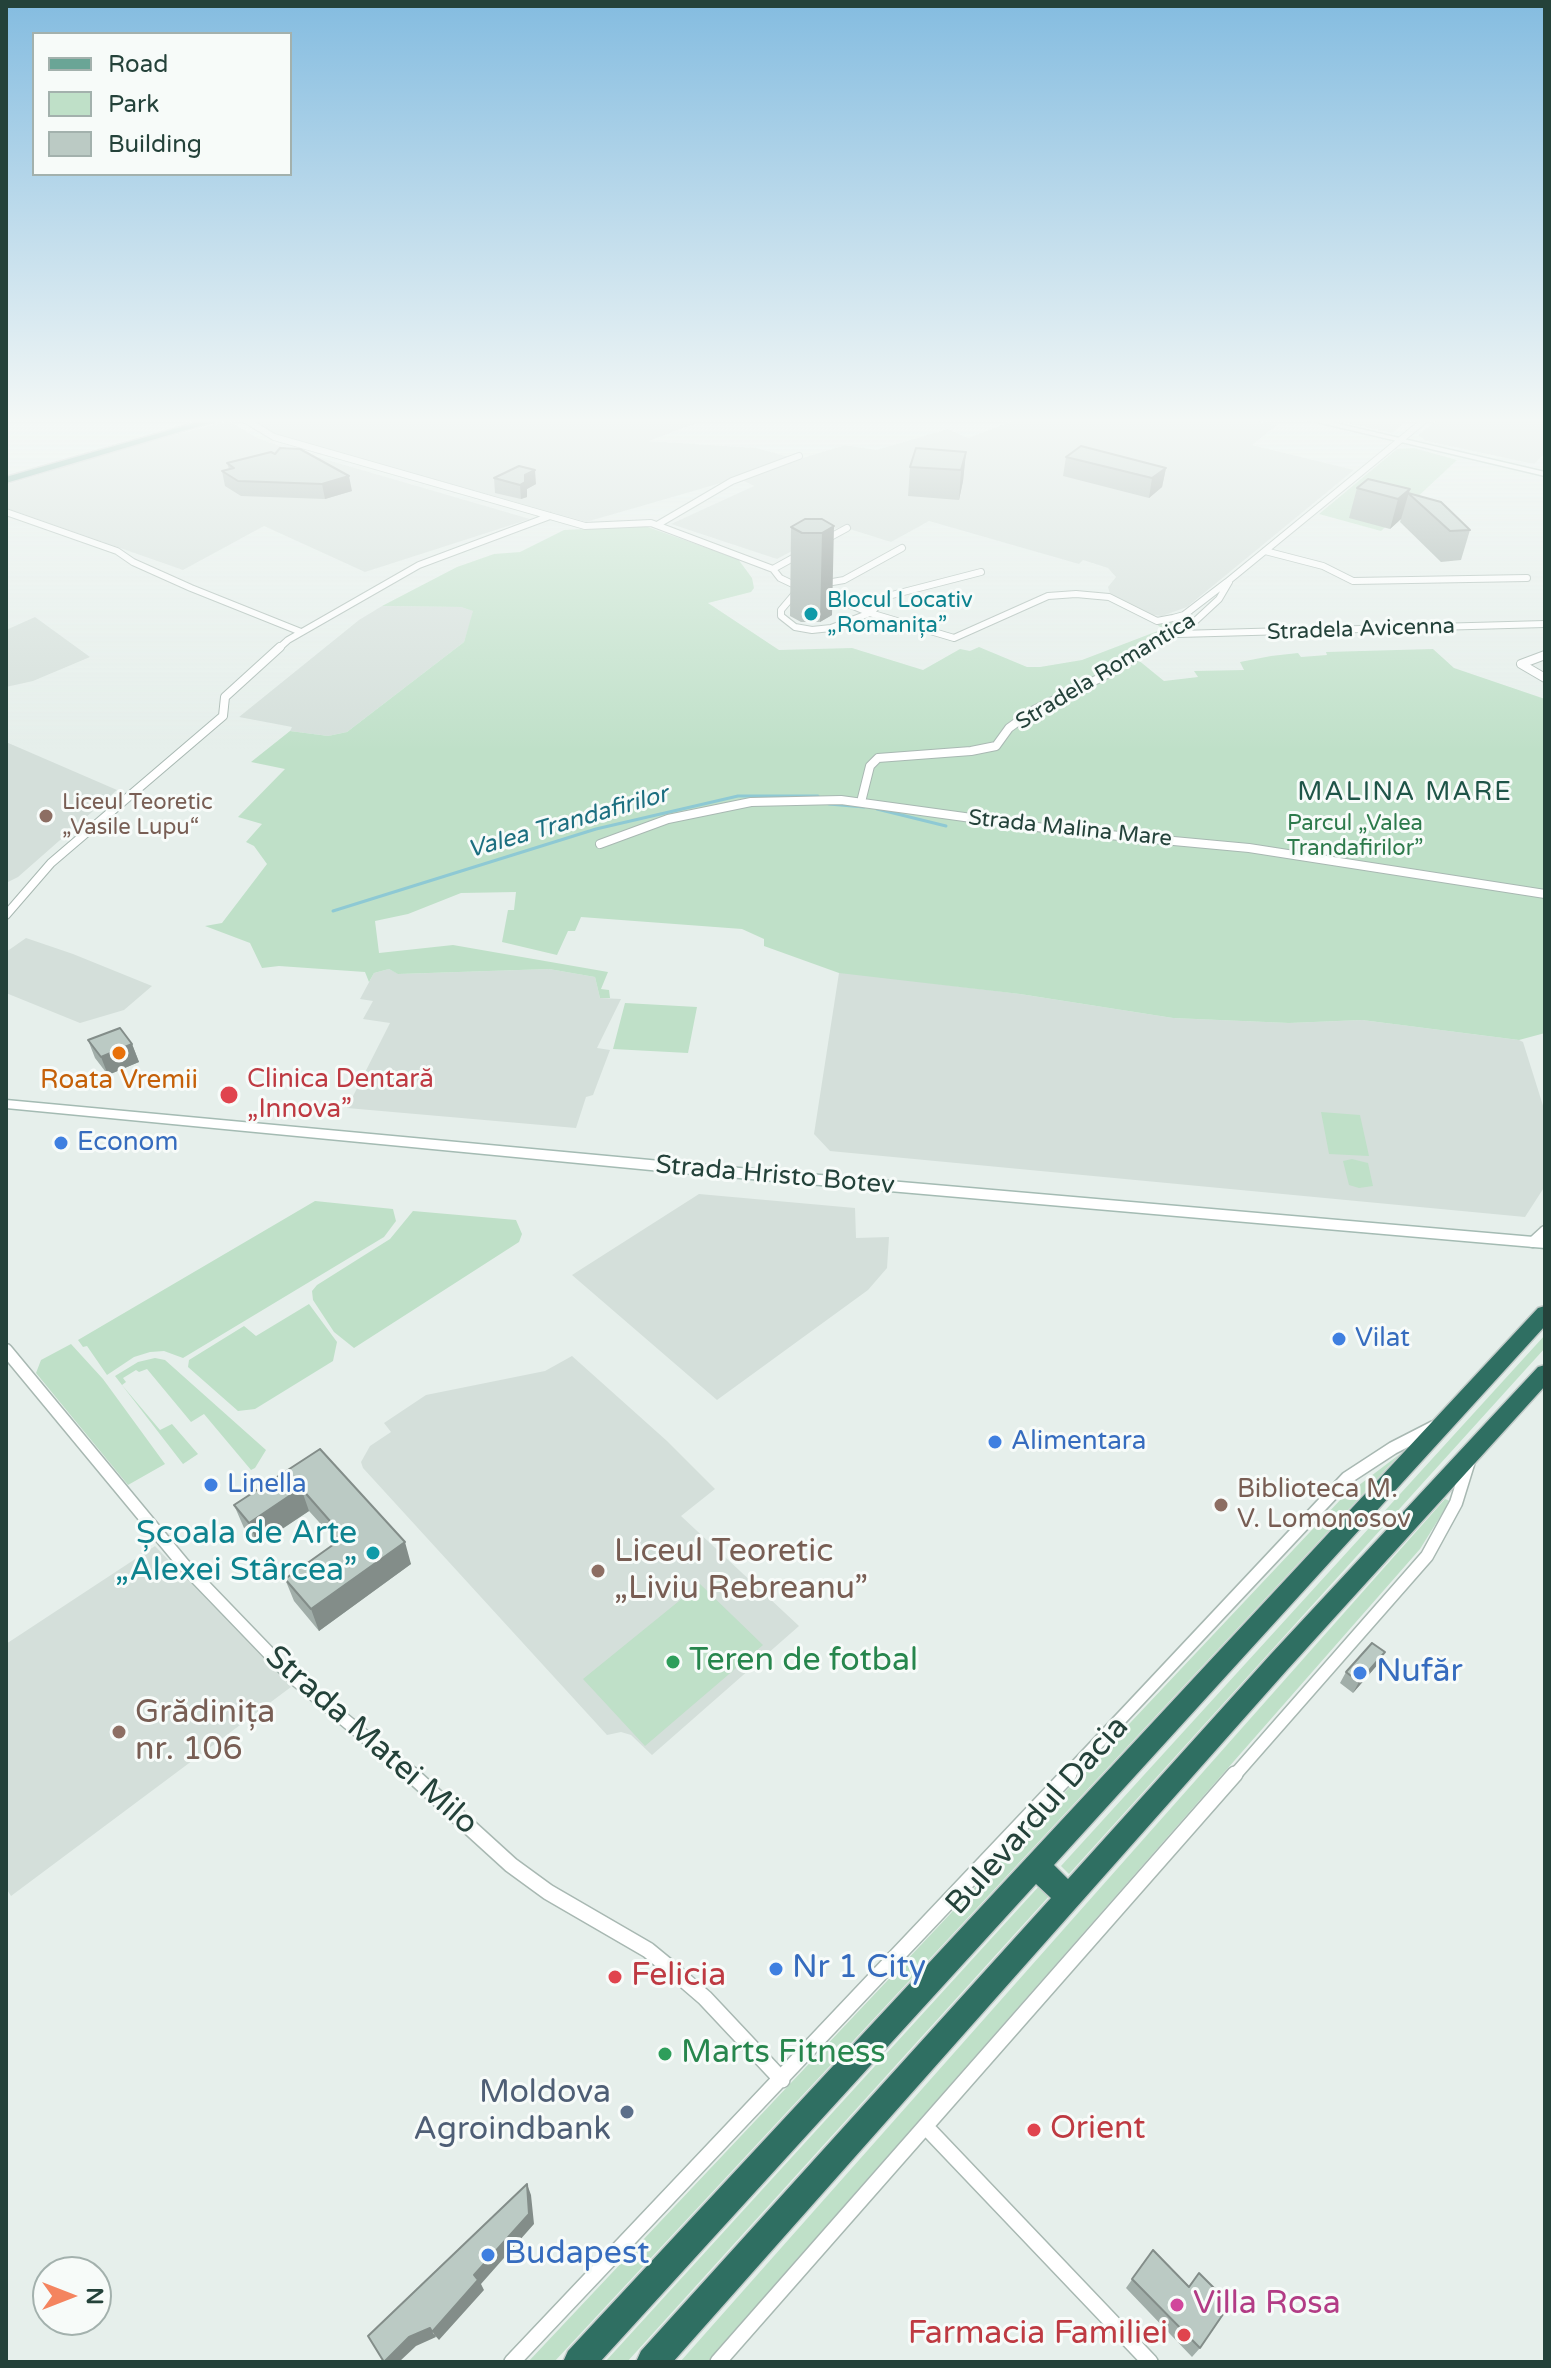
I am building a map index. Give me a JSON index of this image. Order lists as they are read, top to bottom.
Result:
{
  "streets": {
    "highway": ["Bulevardul Dacia"],
    "main road": ["Strada Hristo Botev"],
    "street": [
      "Stradela Avicenna",
      "Stradela Romantica",
      "Strada Malina Mare",
      "Strada Matei Milo"
    ]
  },
  "crossings": [
    ["Stradela Avicenna", "Stradela Romantica"],
    ["Stradela Romantica", "Strada Malina Mare"]
  ],
  "districts": ["MALINA MARE"],
  "water": ["Valea Trandafirilor"],
  "parks": ["Parcul „Valea Trandafirilor”"],
  "places": [
    "Blocul Locativ „Romanița”",
    "Liceul Teoretic „Vasile Lupu“",
    "Roata Vremii",
    "Clinica Dentară „Innova”",
    "Econom",
    "Vilat",
    "Alimentara",
    "Linella",
    "Biblioteca M. V. Lomonosov",
    "Școala de Arte „Alexei Stârcea”",
    "Liceul Teoretic „Liviu Rebreanu”",
    "Teren de fotbal",
    "Nufăr",
    "Grădinița nr. 106",
    "Nr 1 City",
    "Felicia",
    "Marts Fitness",
    "Moldova Agroindbank",
    "Orient",
    "Budapest",
    "Villa Rosa",
    "Farmacia Familiei"
  ],
  "legend": ["Road", "Park", "Building"],
  "north": "right"
}
